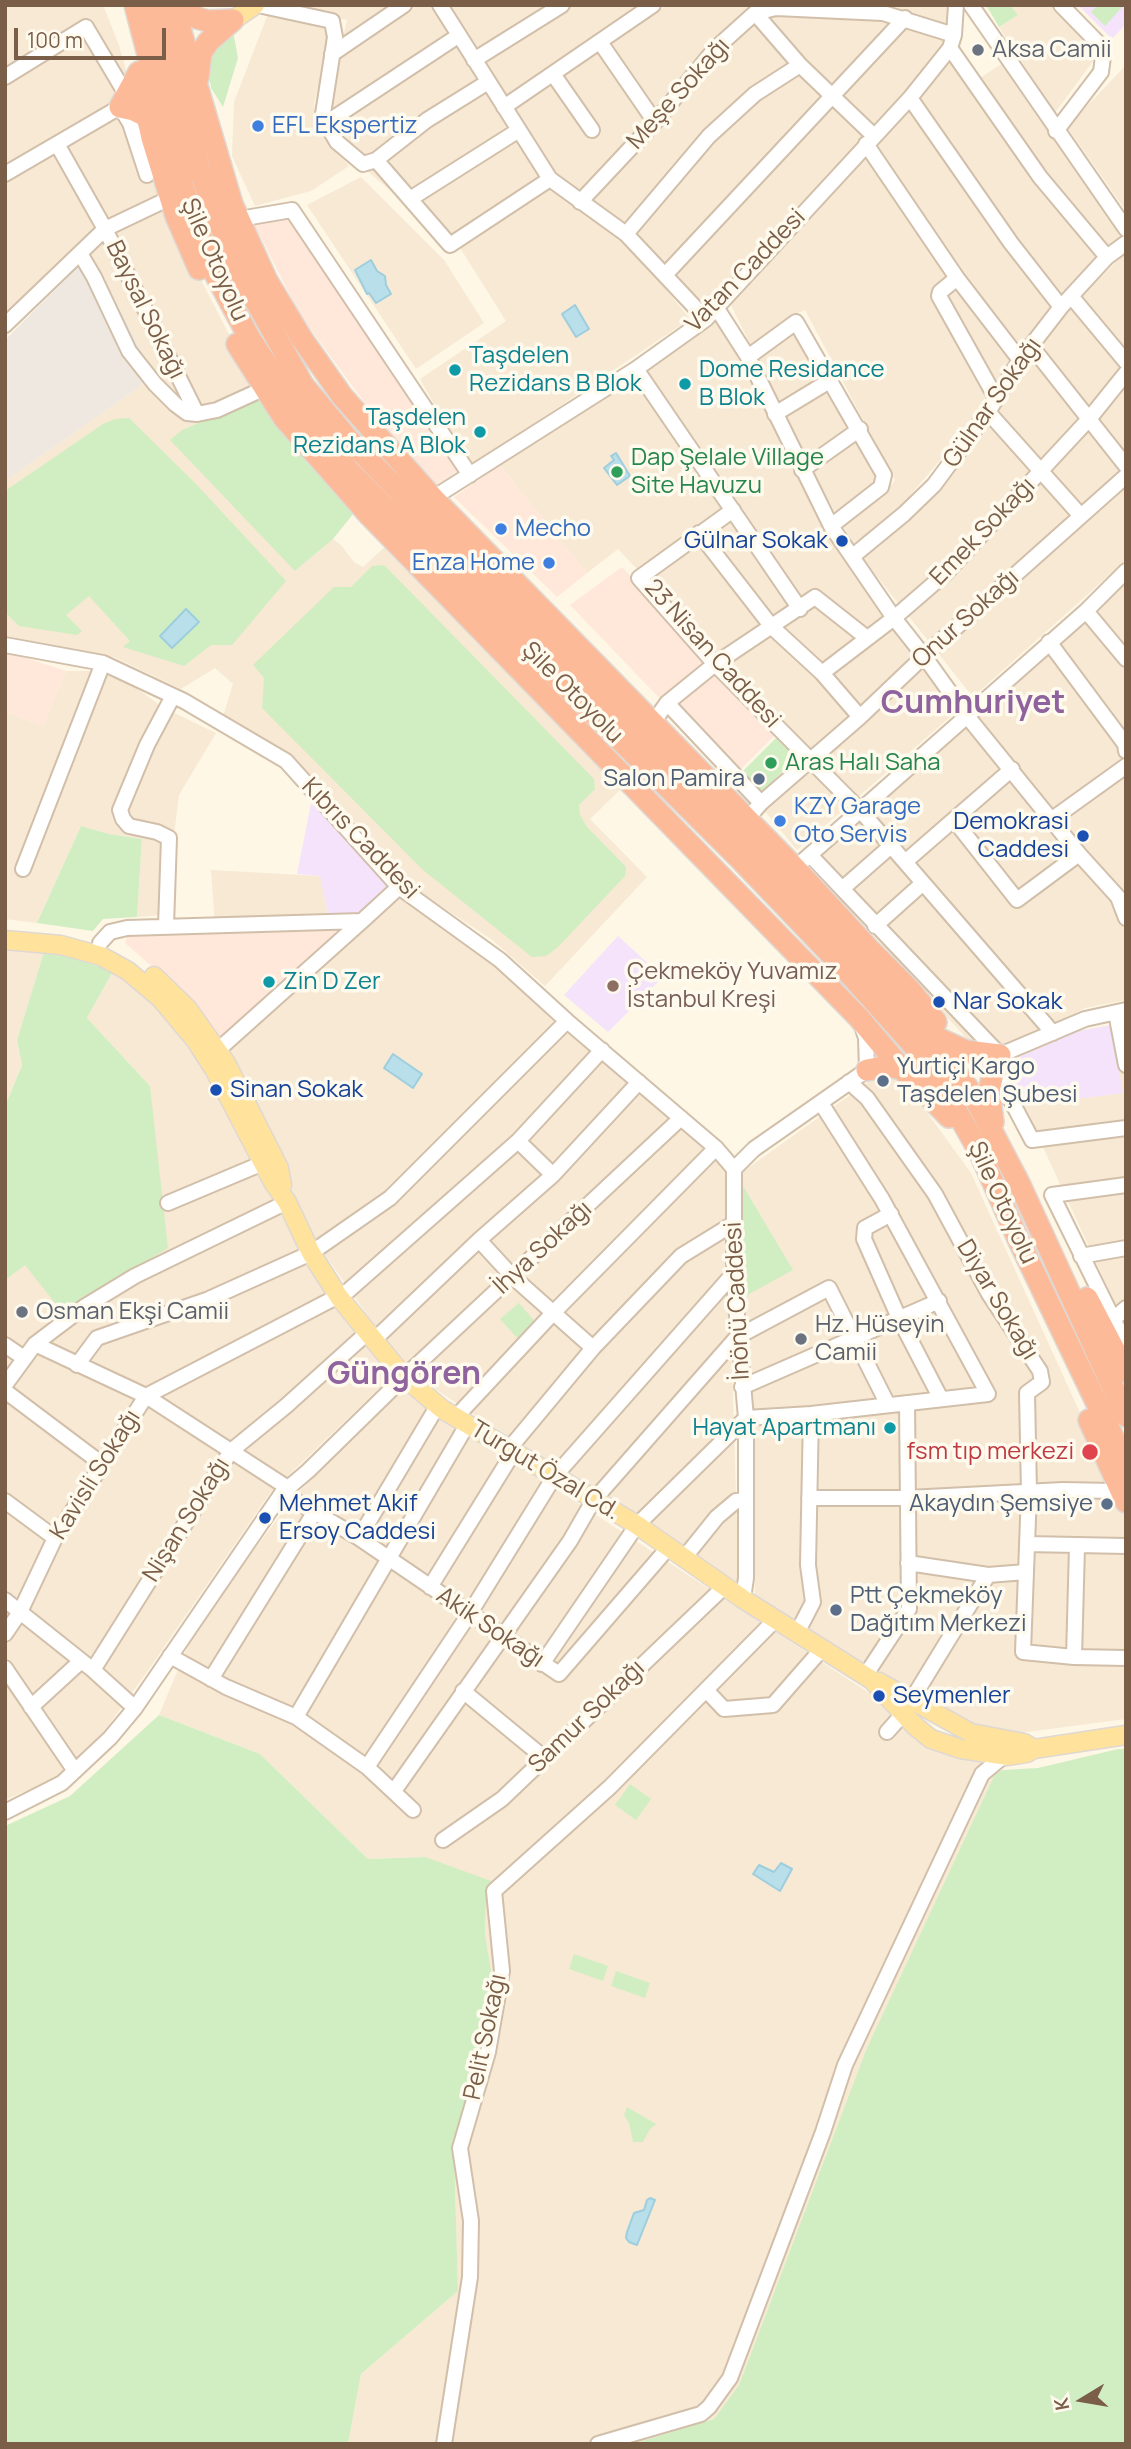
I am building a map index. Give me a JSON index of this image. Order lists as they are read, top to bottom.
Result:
{
  "streets": {
    "highway": ["Şile Otoyolu"],
    "main road": ["Turgut Özal Cd."],
    "street": [
      "Meşe Sokağı",
      "Vatan Caddesi",
      "Baysal Sokağı",
      "Gülnar Sokağı",
      "Emek Sokağı",
      "Onur Sokağı",
      "23 Nisan Caddesi",
      "Kıbrıs Caddesi",
      "İhya Sokağı",
      "Diyar Sokağı",
      "İnönü Caddesi",
      "Kavisli Sokağı",
      "Nişan Sokağı",
      "Akik Sokağı",
      "Samur Sokağı",
      "Pelit Sokağı"
    ]
  },
  "crossings": [
    ["Onur Sokağı", "23 Nisan Caddesi"],
    ["Kıbrıs Caddesi", "İhya Sokağı"],
    ["Kıbrıs Caddesi", "İnönü Caddesi"],
    ["Kıbrıs Caddesi", "Kavisli Sokağı"],
    ["Kıbrıs Caddesi", "Nişan Sokağı"],
    ["İhya Sokağı", "Turgut Özal Cd."],
    ["İnönü Caddesi", "Turgut Özal Cd."],
    ["Turgut Özal Cd.", "Kavisli Sokağı"],
    ["Turgut Özal Cd.", "Nişan Sokağı"],
    ["Turgut Özal Cd.", "Akik Sokağı"],
    ["Turgut Özal Cd.", "Samur Sokağı"],
    ["Turgut Özal Cd.", "Pelit Sokağı"],
    ["Kavisli Sokağı", "Akik Sokağı"],
    ["Nişan Sokağı", "Akik Sokağı"]
  ],
  "districts": ["Cumhuriyet", "Güngören"],
  "places": [
    "Aksa Camii",
    "EFL Ekspertiz",
    "Taşdelen Rezidans B Blok",
    "Dome Residance B Blok",
    "Taşdelen Rezidans A Blok",
    "Dap Şelale Village Site Havuzu",
    "Mecho",
    "Gülnar Sokak",
    "Enza Home",
    "Aras Halı Saha",
    "Salon Pamira",
    "KZY Garage Oto Servis",
    "Demokrasi Caddesi",
    "Zin D Zer",
    "Çekmeköy Yuvamız İstanbul Kreşi",
    "Nar Sokak",
    "Yurtiçi Kargo Taşdelen Şubesi",
    "Sinan Sokak",
    "Osman Ekşi Camii",
    "Hz. Hüseyin Camii",
    "Hayat Apartmanı",
    "fsm tıp merkezi",
    "Akaydın Şemsiye",
    "Mehmet Akif Ersoy Caddesi",
    "Ptt Çekmeköy Dağıtım Merkezi",
    "Seymenler"
  ],
  "scale_bar": "100 m",
  "north": "left"
}
